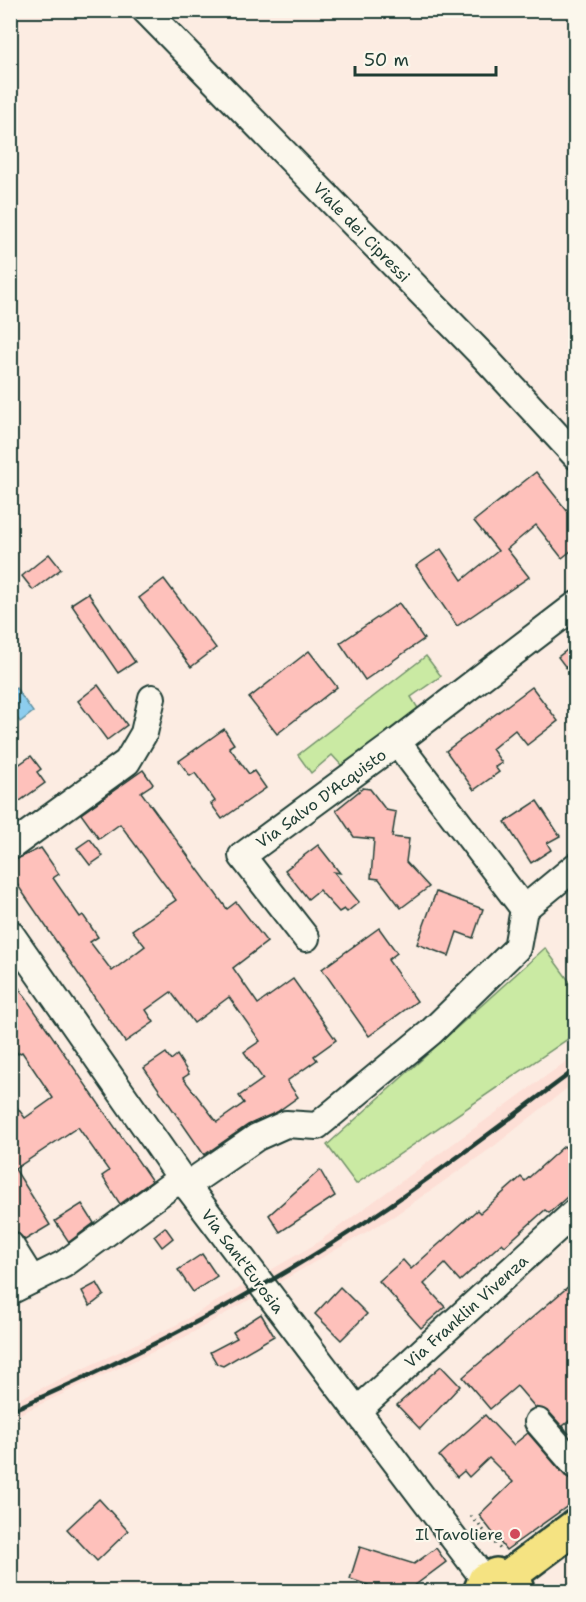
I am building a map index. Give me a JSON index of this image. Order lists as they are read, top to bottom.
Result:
{
  "streets": {
    "street": [
      "Viale dei Cipressi",
      "Via Salvo D'Acquisto",
      "Via Sant'Eurosia",
      "Via Franklin Vivenza"
    ]
  },
  "crossings": [
    ["Via Sant'Eurosia", "Via Franklin Vivenza"]
  ],
  "places": ["Il Tavoliere"],
  "scale_bar": "50 m"
}
